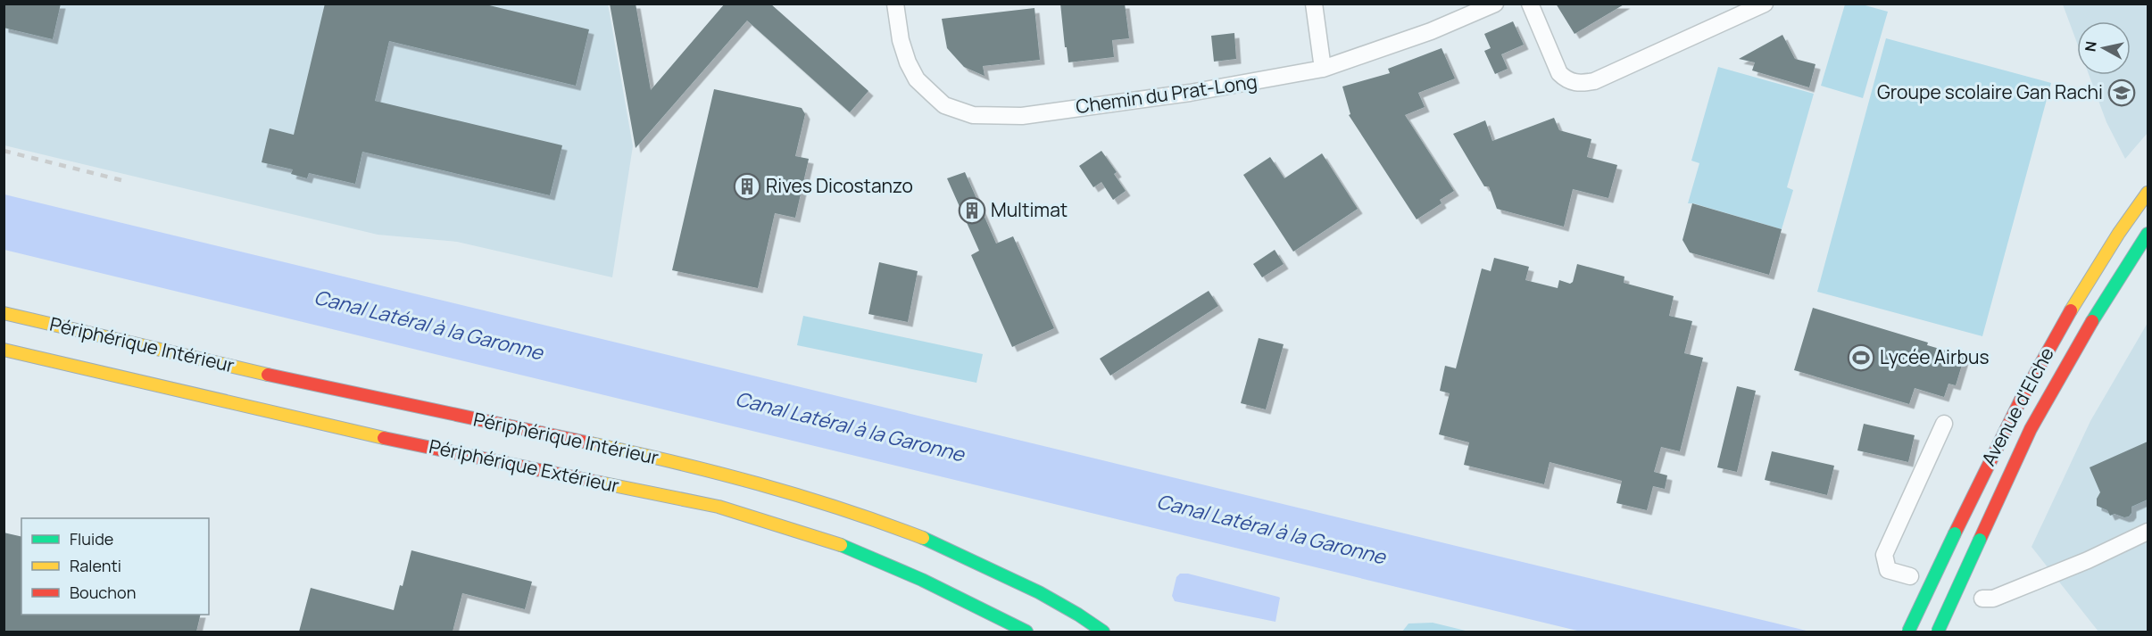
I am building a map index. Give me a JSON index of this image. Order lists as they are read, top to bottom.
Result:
{
  "streets": {
    "highway": ["Périphérique Intérieur", "Avenue d'Elche", "Périphérique Extérieur"],
    "street": ["Chemin du Prat-Long"]
  },
  "water": ["Canal Latéral à la Garonne"],
  "places": {
    "school or university": ["Groupe scolaire Gan Rachi"],
    "building": ["Rives Dicostanzo", "Multimat"],
    "sports": ["Lycée Airbus"]
  },
  "legend": ["Fluide", "Ralenti", "Bouchon"],
  "north": "left"
}
